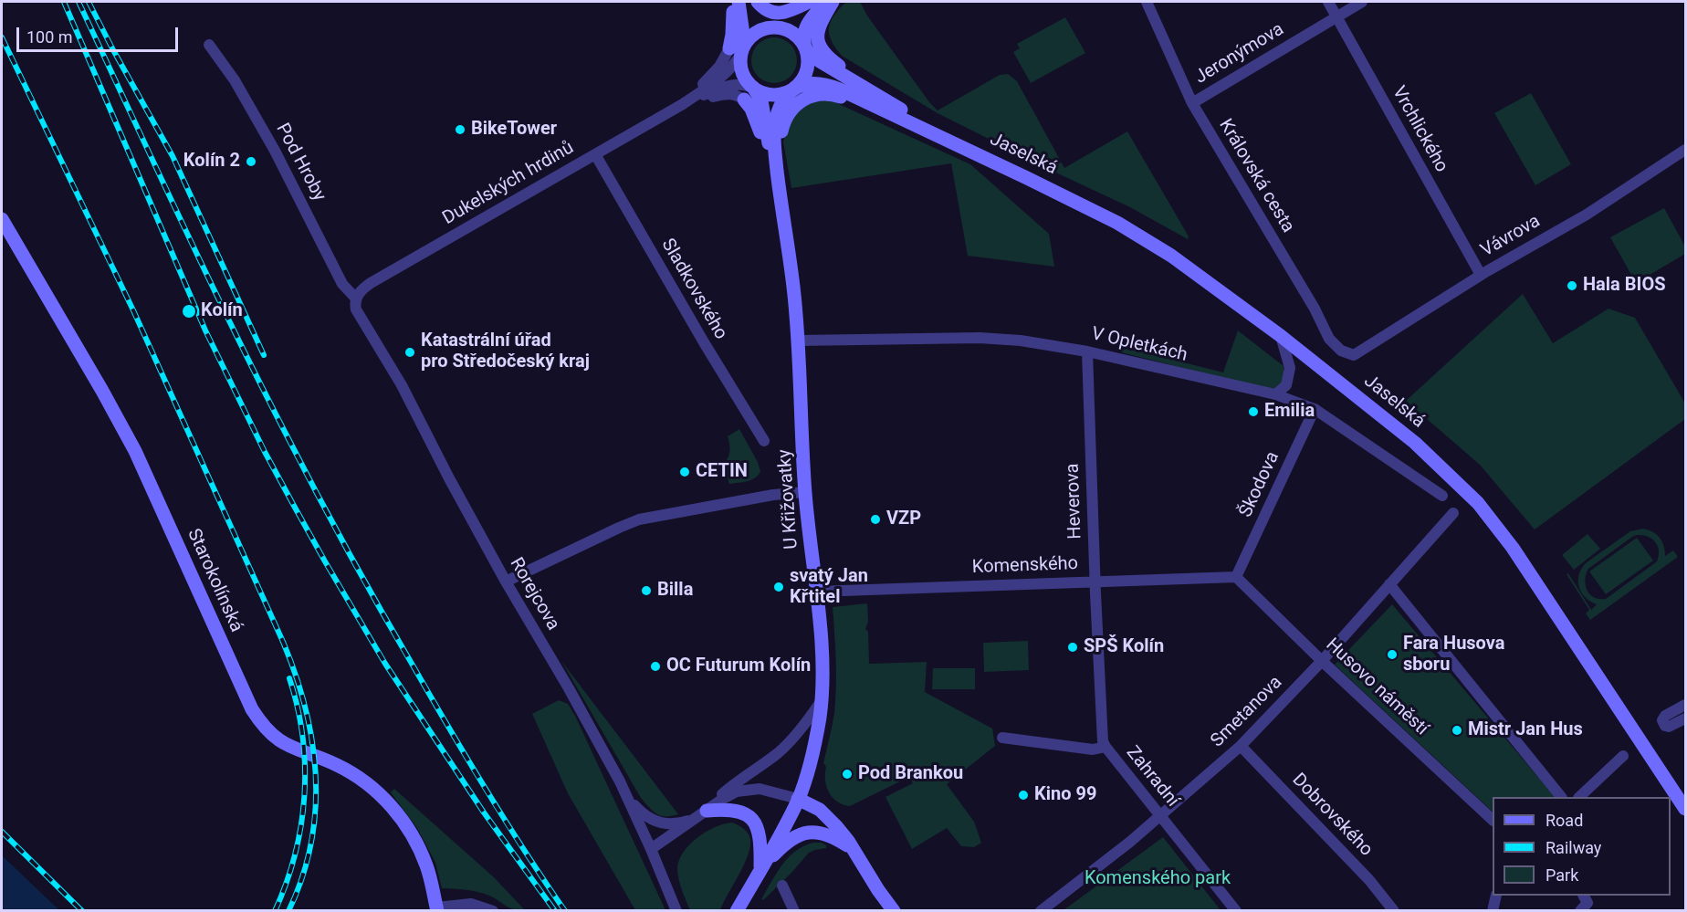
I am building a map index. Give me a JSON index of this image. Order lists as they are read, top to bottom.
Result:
{
  "streets": {
    "street": [
      "Jeronýmova",
      "Vrchlického",
      "Jaselská",
      "Pod Hroby",
      "Královská cesta",
      "Dukelských hrdinů",
      "Vávrova",
      "Sladkovského",
      "V Opletkách",
      "Škodova",
      "U Křižovatky",
      "Heverova",
      "Komenského",
      "Starokolínská",
      "Rorejcova",
      "Husovo náměstí",
      "Smetanova",
      "Zahradní",
      "Dobrovského"
    ]
  },
  "crossings": [
    ["Jeronýmova", "Vrchlického"],
    ["Jeronýmova", "Královská cesta"],
    ["Vrchlického", "Vávrova"],
    ["Jaselská", "Dukelských hrdinů"],
    ["Jaselská", "U Křižovatky"],
    ["Pod Hroby", "Dukelských hrdinů"],
    ["Pod Hroby", "Rorejcova"],
    ["Královská cesta", "Vávrova"],
    ["Dukelských hrdinů", "Sladkovského"],
    ["Dukelských hrdinů", "U Křižovatky"],
    ["Dukelských hrdinů", "Rorejcova"],
    ["V Opletkách", "Škodova"],
    ["V Opletkách", "U Křižovatky"],
    ["V Opletkách", "Heverova"],
    ["Škodova", "Komenského"],
    ["Škodova", "Husovo náměstí"],
    ["U Křižovatky", "Komenského"],
    ["Heverova", "Komenského"],
    ["Heverova", "Zahradní"],
    ["Komenského", "Husovo náměstí"],
    ["Husovo náměstí", "Smetanova"],
    ["Smetanova", "Zahradní"],
    ["Smetanova", "Dobrovského"]
  ],
  "parks": ["Komenského park"],
  "places": [
    "BikeTower",
    "Kolín 2",
    "Hala BIOS",
    "Kolín",
    "Katastrální úřad pro Středočeský kraj",
    "Emilia",
    "CETIN",
    "VZP",
    "svatý Jan Křtitel",
    "Billa",
    "SPŠ Kolín",
    "Fara Husova sboru",
    "OC Futurum Kolín",
    "Mistr Jan Hus",
    "Pod Brankou",
    "Kino 99"
  ],
  "legend": ["Road", "Railway", "Park"],
  "scale_bar": "100 m"
}
